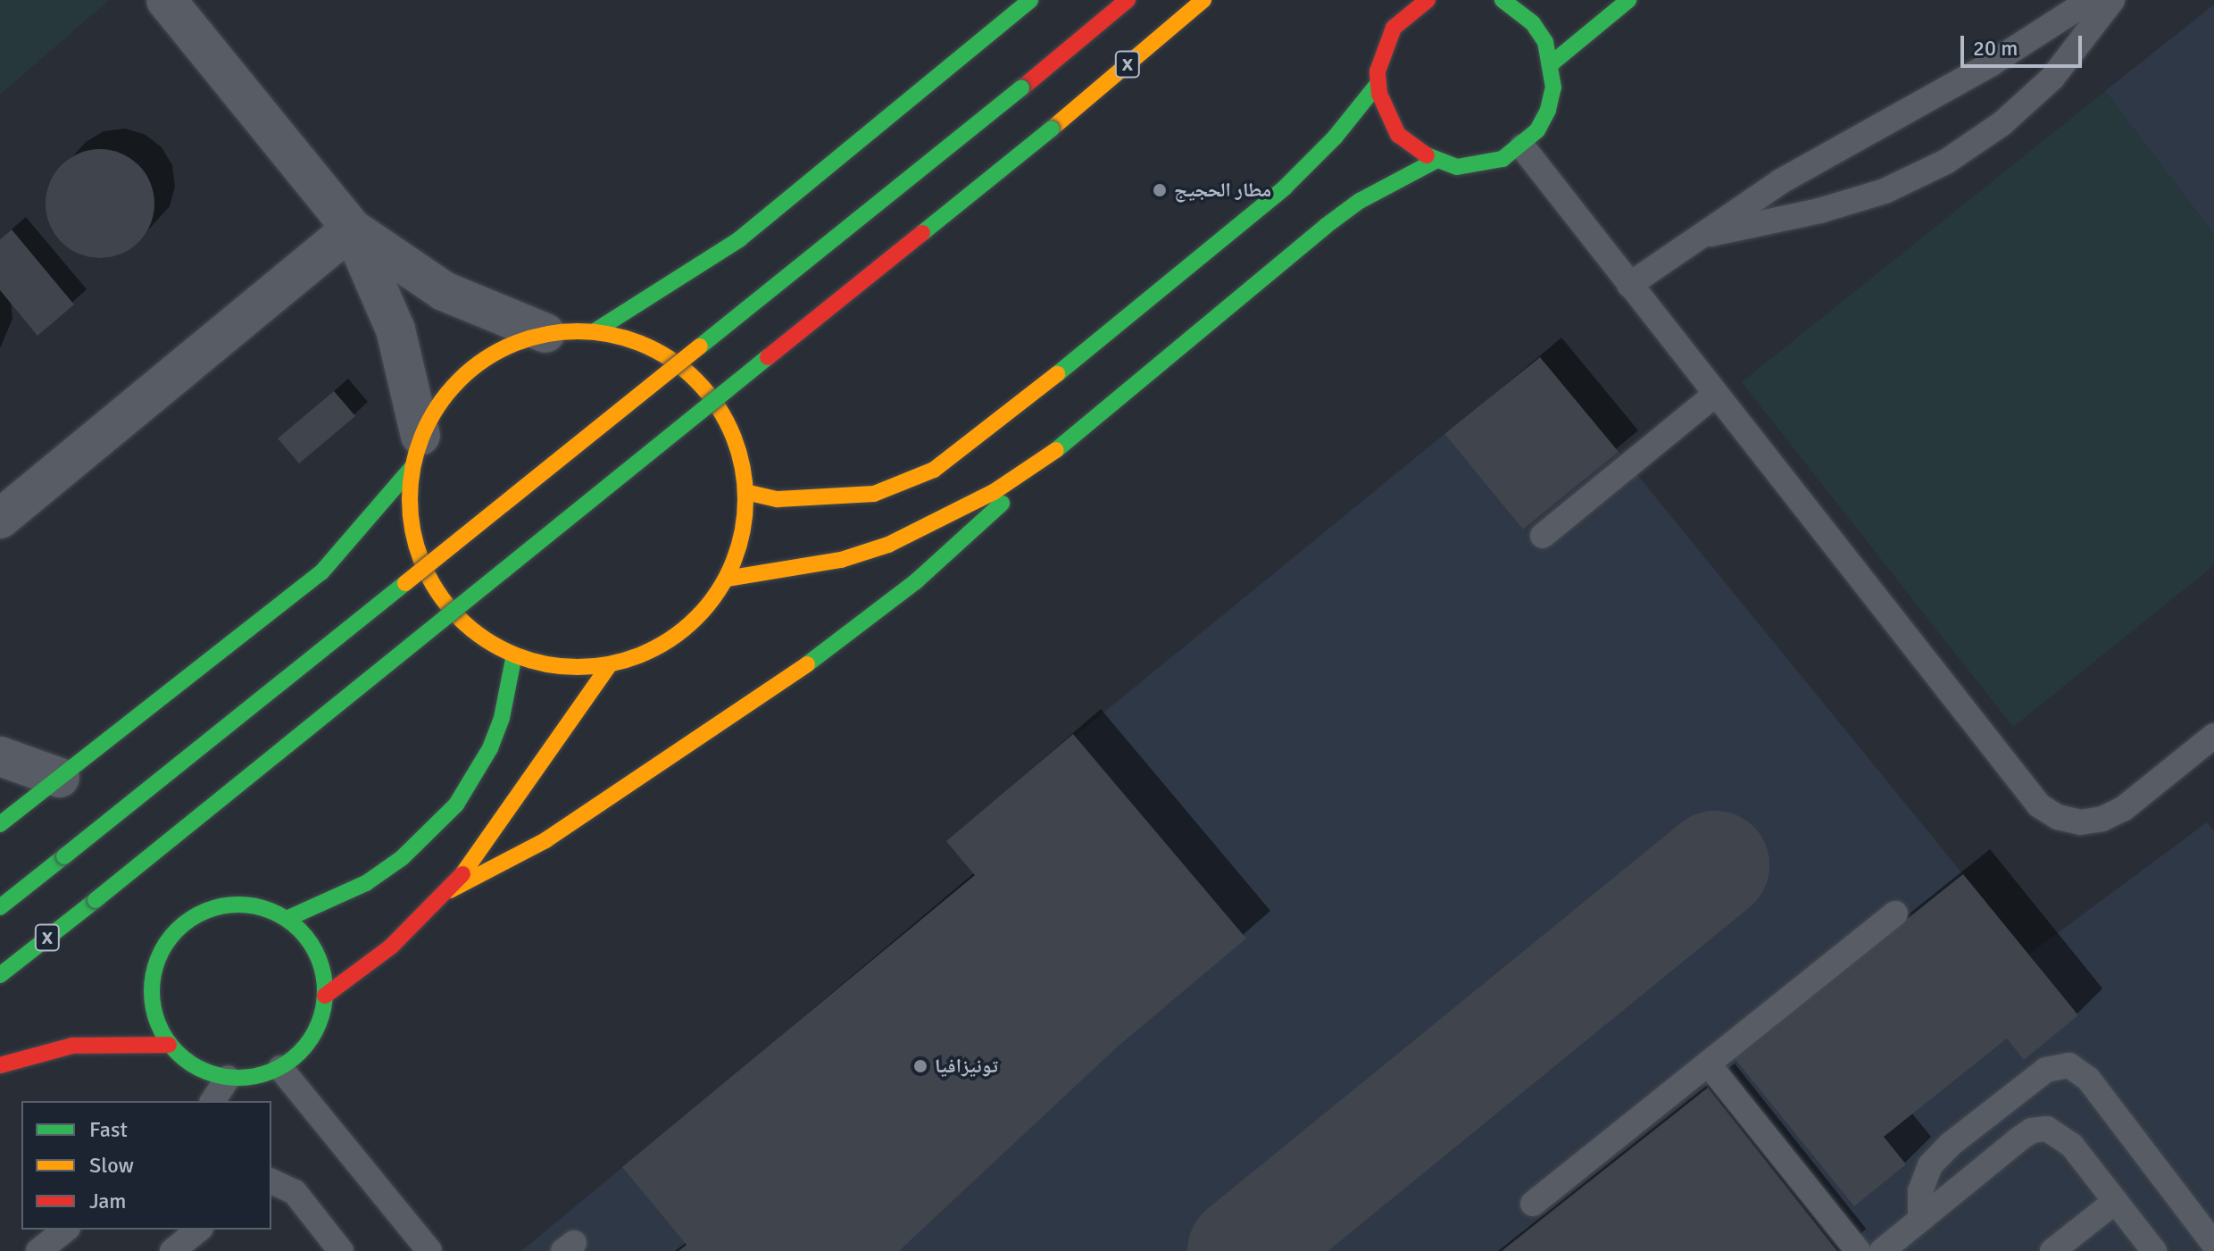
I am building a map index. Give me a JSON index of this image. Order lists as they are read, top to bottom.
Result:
{
  "streets": {
    "main road": ["X"]
  },
  "places": ["مطار الحجيج", "تونيزافيا"],
  "legend": ["Fast", "Slow", "Jam"],
  "scale_bar": "20 m"
}
